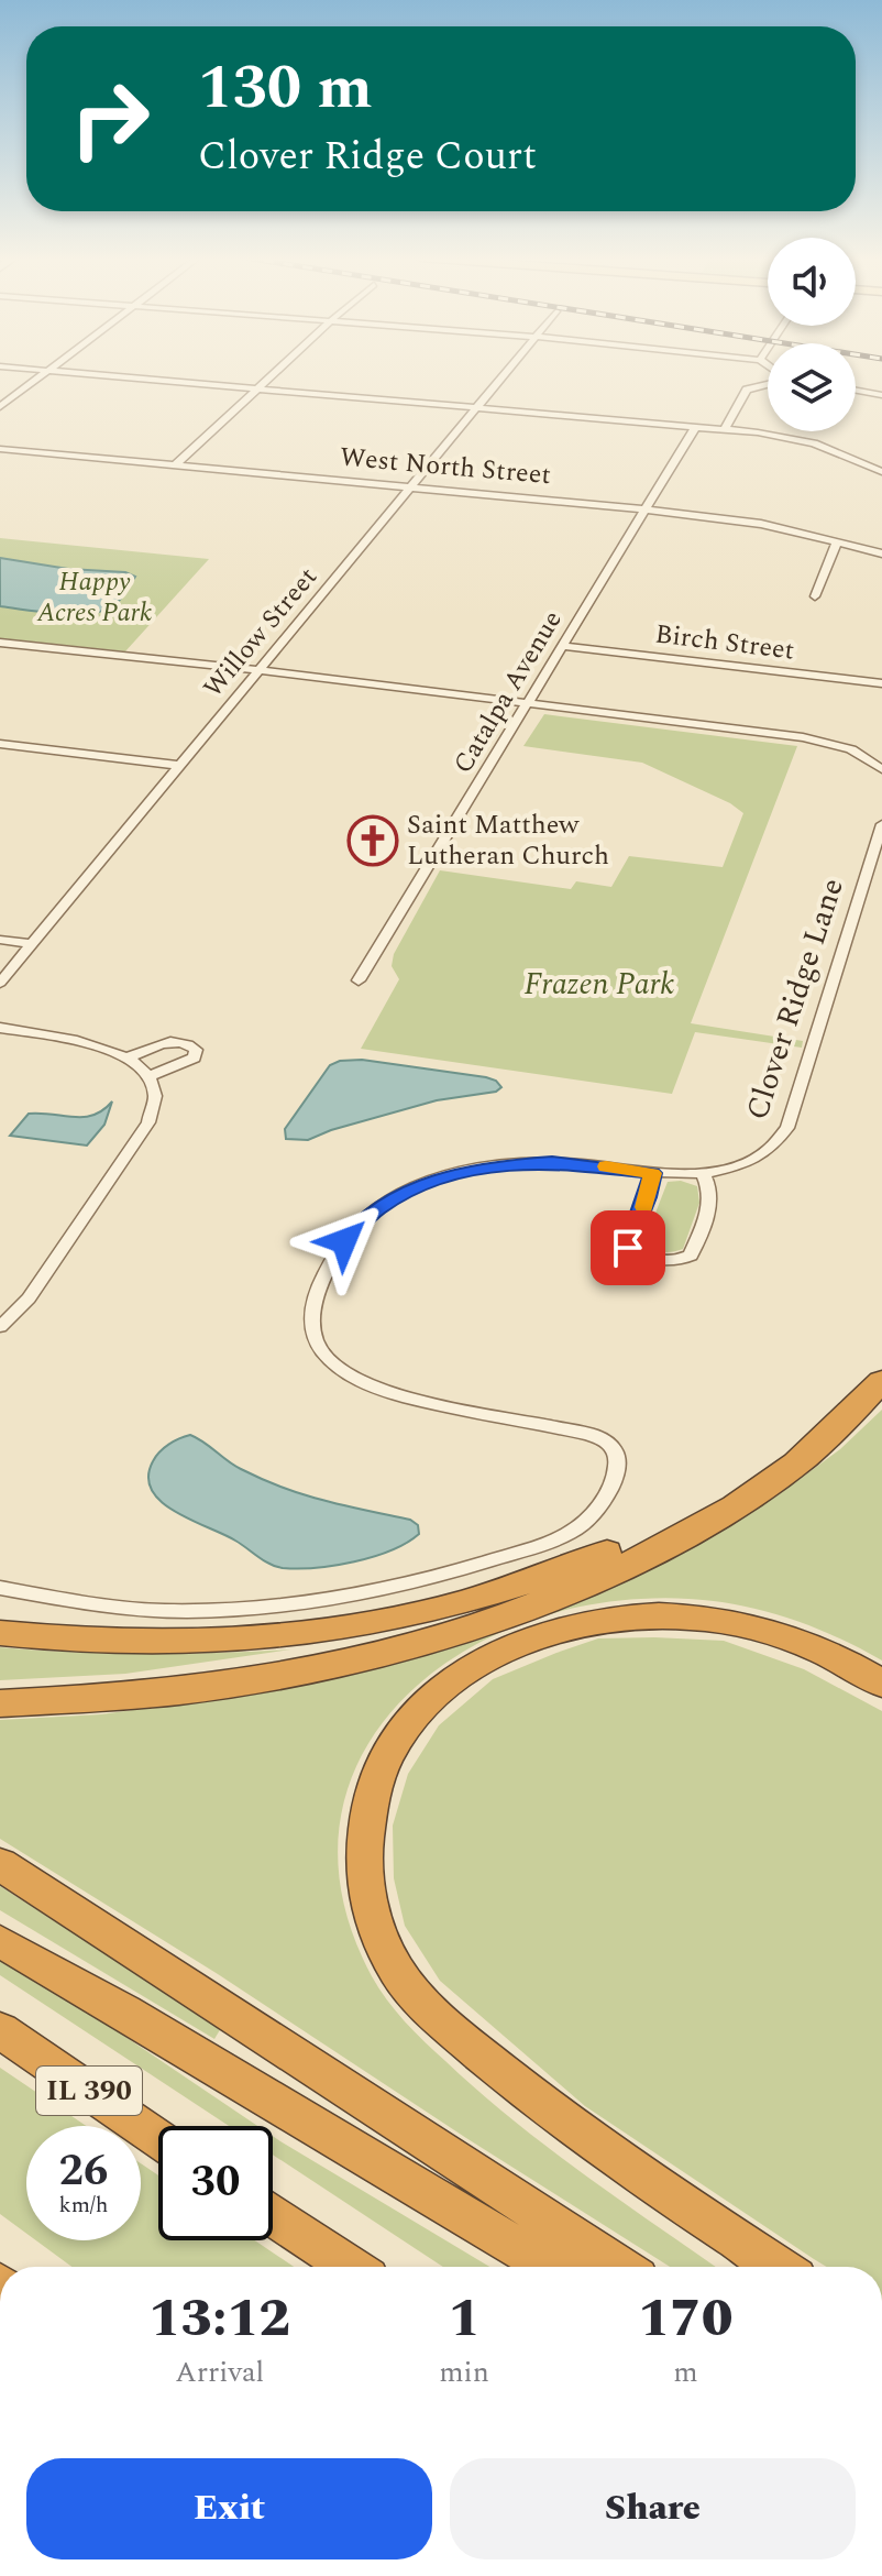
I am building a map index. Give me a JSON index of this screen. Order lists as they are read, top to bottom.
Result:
{
  "streets": {
    "highway": ["IL 390"],
    "street": [
      "West North Street",
      "Willow Street",
      "Birch Street",
      "Catalpa Avenue",
      "Clover Ridge Lane"
    ]
  },
  "crossings": [
    ["West North Street", "Willow Street"],
    ["West North Street", "Catalpa Avenue"],
    ["Birch Street", "Catalpa Avenue"]
  ],
  "parks": ["Happy Acres Park", "Frazen Park"],
  "places": {
    "church": ["Saint Matthew Lutheran Church"]
  },
  "page": {
    "turn": ["130 m", "Clover Ridge Court"],
    "speed": "26 km/h",
    "limit": "30",
    "eta": [
      "13:12",
      "Arrival",
      "1",
      "min",
      "170",
      "m"
    ],
    "buttons": ["Exit", "Share"]
  }
}
